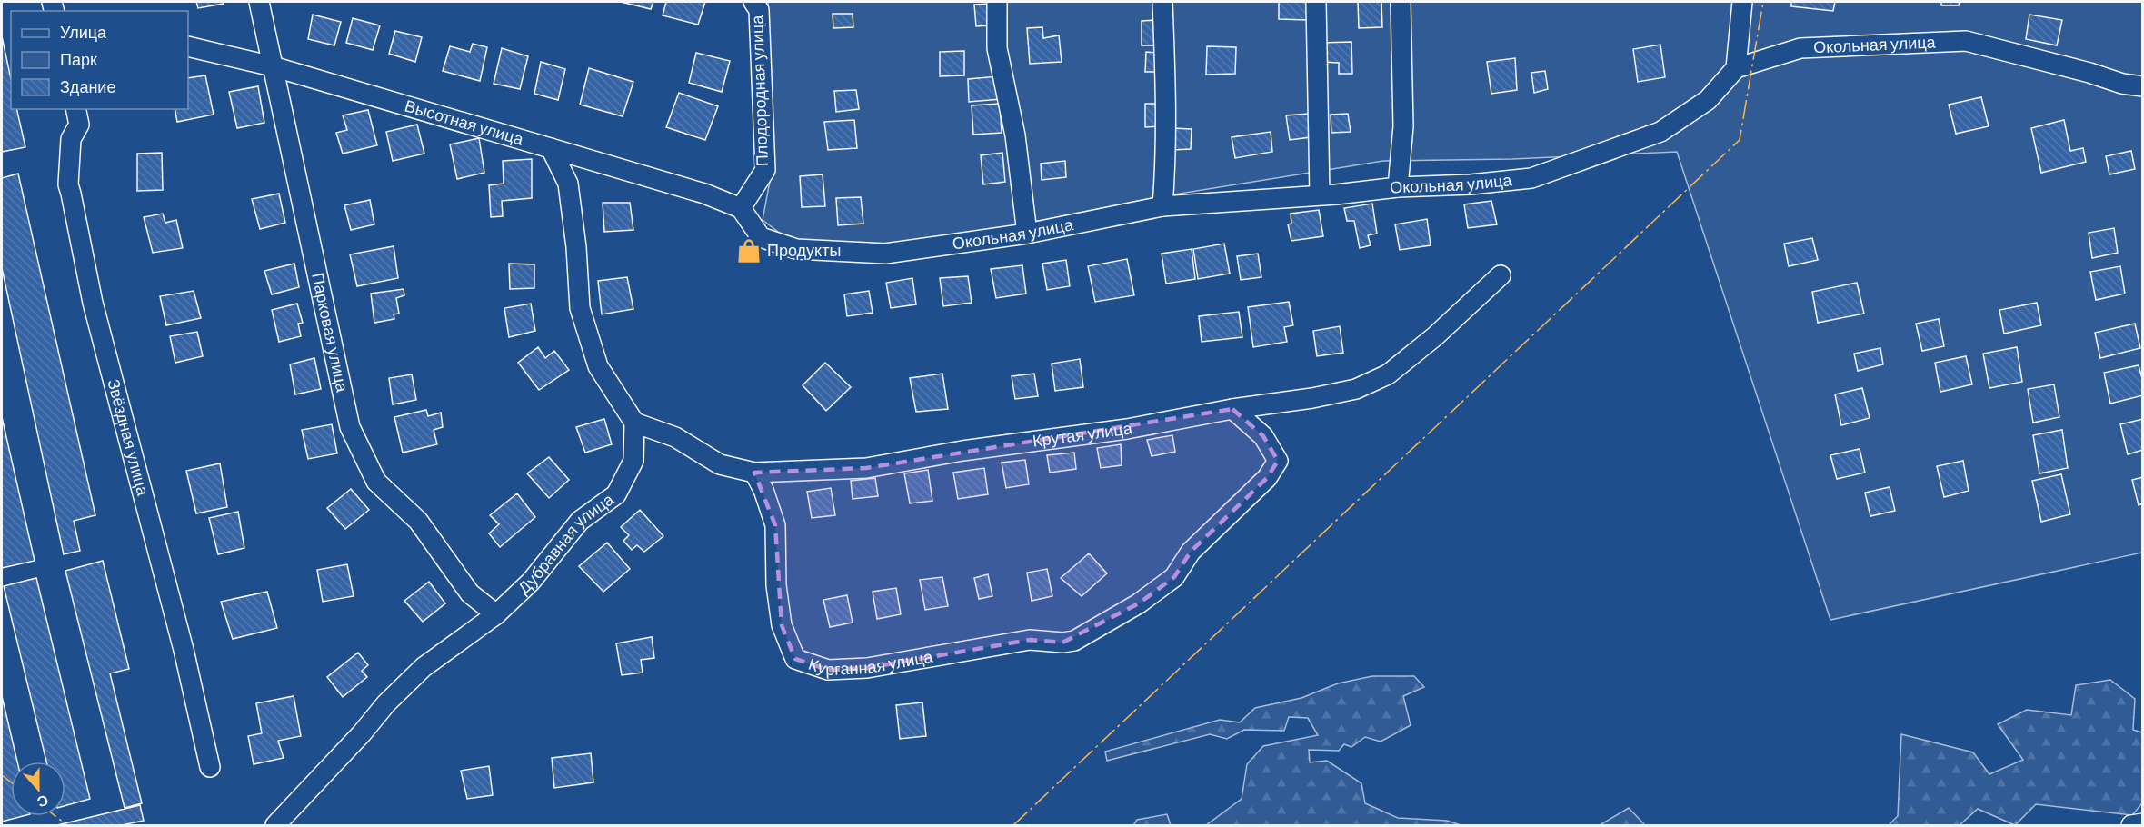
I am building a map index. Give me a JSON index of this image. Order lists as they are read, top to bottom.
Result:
{
  "streets": {
    "street": [
      "Окольная улица",
      "Плодородная улица",
      "Высотная улица",
      "Парковая улица",
      "Крутая улица",
      "Звёздная улица",
      "Дубравная улица",
      "Курганная улица"
    ]
  },
  "crossings": [
    ["Окольная улица", "Плодородная улица"],
    ["Окольная улица", "Высотная улица"],
    ["Плодородная улица", "Высотная улица"],
    ["Высотная улица", "Парковая улица"],
    ["Парковая улица", "Дубравная улица"],
    ["Крутая улица", "Дубравная улица"],
    ["Крутая улица", "Курганная улица"]
  ],
  "places": {
    "shop": ["Продукты"]
  },
  "legend": ["Улица", "Парк", "Здание"],
  "north": "bottom"
}
